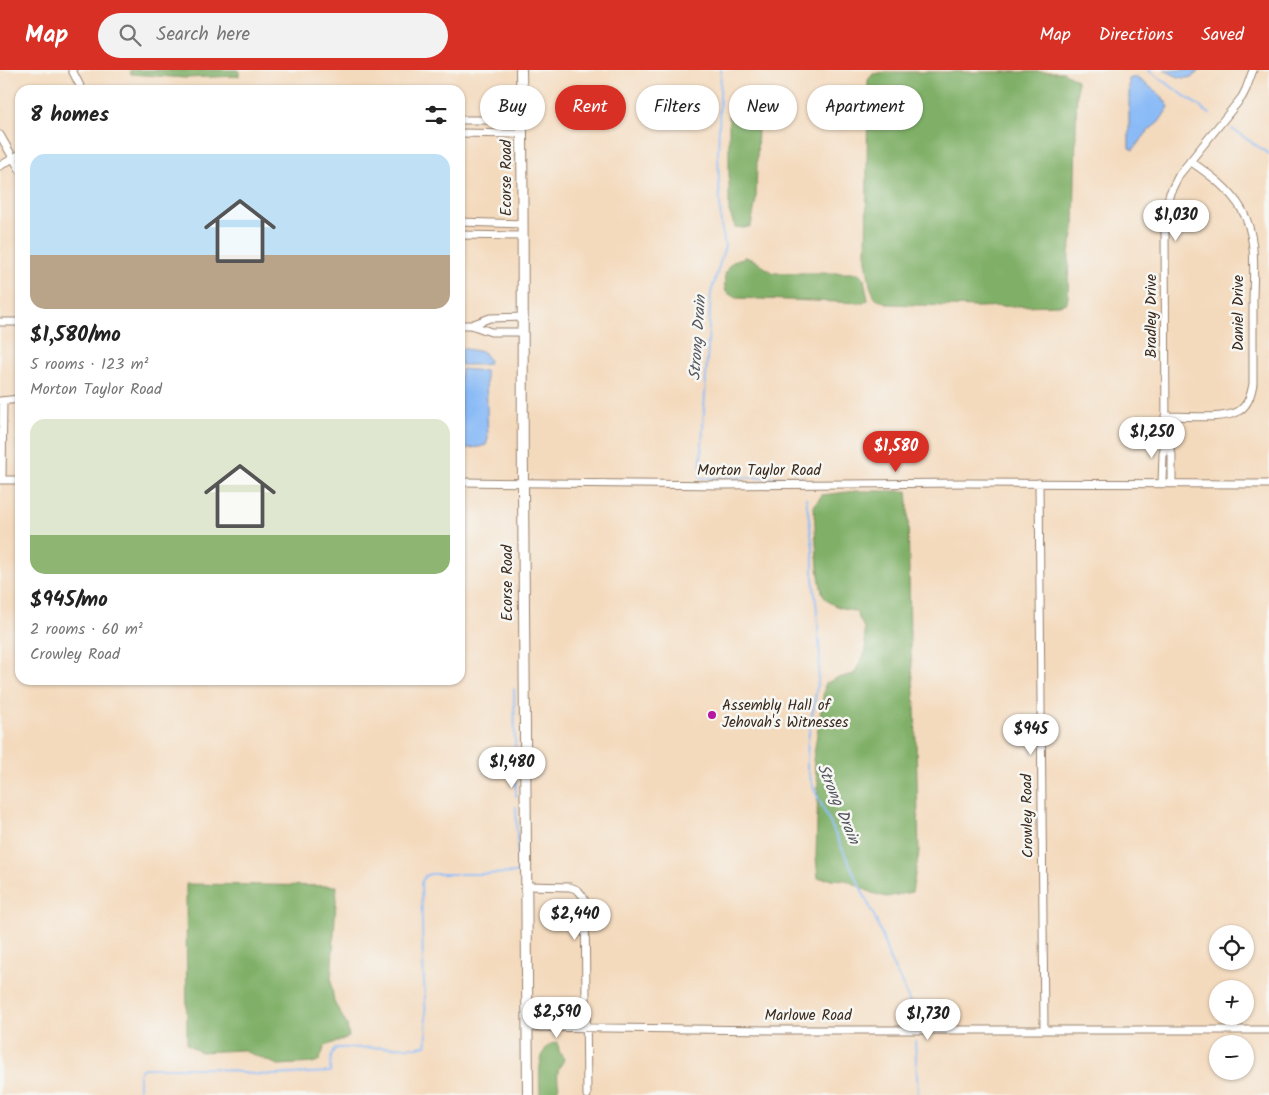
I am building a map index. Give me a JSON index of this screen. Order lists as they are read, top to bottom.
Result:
{
  "streets": {
    "main road": ["Ecorse Road"],
    "street": [
      "Daniel Drive",
      "Bradley Drive",
      "Morton Taylor Road",
      "Crowley Road",
      "Marlowe Road"
    ]
  },
  "crossings": [
    ["Ecorse Road", "Morton Taylor Road"],
    ["Ecorse Road", "Marlowe Road"],
    ["Daniel Drive", "Bradley Drive"],
    ["Bradley Drive", "Morton Taylor Road"],
    ["Morton Taylor Road", "Crowley Road"],
    ["Crowley Road", "Marlowe Road"]
  ],
  "water": ["Strong Drain"],
  "places": ["Assembly Hall of Jehovah's Witnesses"],
  "page": {
    "header": "Map",
    "search": "Search here",
    "nav": ["Map", "Directions", "Saved"],
    "chip": [
      "Buy",
      "Rent",
      "Filters",
      "New",
      "Apartment"
    ],
    "heading": "8 homes",
    "list": [
      {
        "name": "$1,580/mo",
        "note": "5 rooms · 123 m² · Morton Taylor Road"
      },
      {
        "name": "$945/mo",
        "note": "2 rooms · 60 m² · Crowley Road"
      }
    ],
    "price": [
      "$1,030",
      "$1,250",
      "$1,580",
      "$945",
      "$1,480",
      "$2,440",
      "$2,590",
      "$1,730"
    ],
    "map_buttons": ["+", "−"]
  }
}
